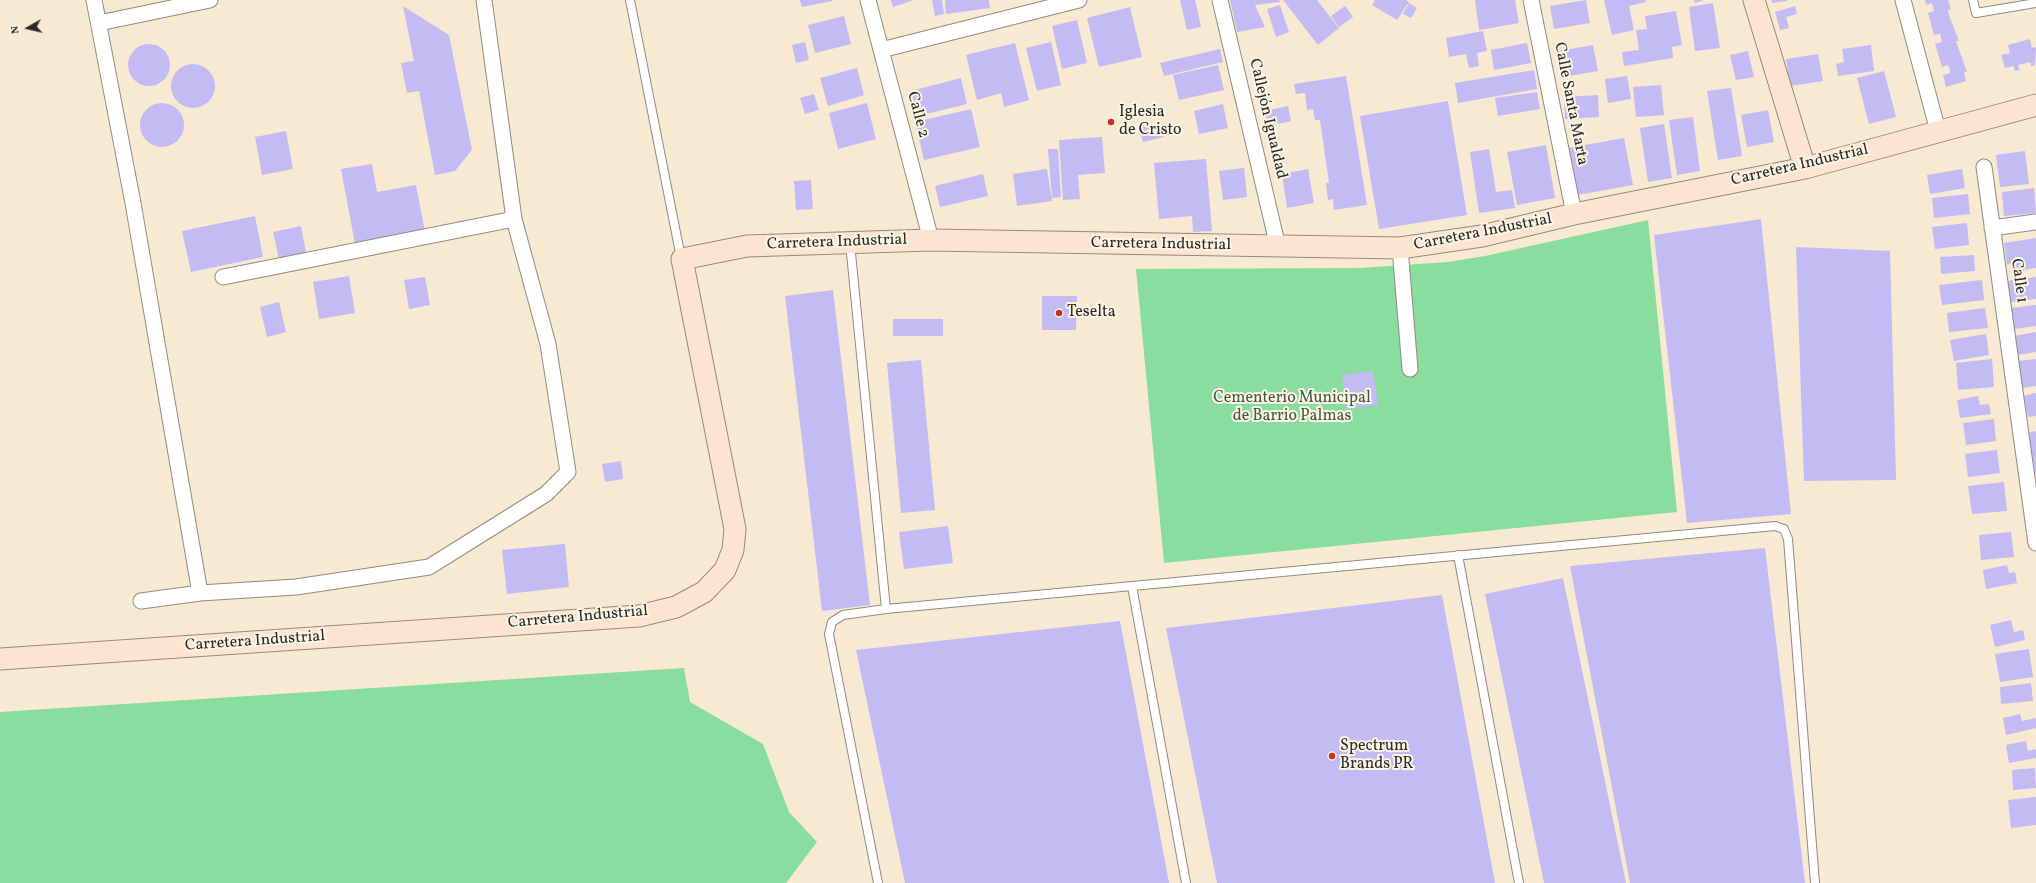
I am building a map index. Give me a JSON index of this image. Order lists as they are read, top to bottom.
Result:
{
  "streets": {
    "street": [
      "Calle Santa Marta",
      "Calle 2",
      "Callejón Igualdad",
      "Carretera Industrial",
      "Calle 1"
    ]
  },
  "crossings": [
    ["Calle Santa Marta", "Carretera Industrial"],
    ["Calle 2", "Carretera Industrial"],
    ["Callejón Igualdad", "Carretera Industrial"]
  ],
  "parks": ["Cementerio Municipal de Barrio Palmas"],
  "places": ["Iglesia de Cristo", "Teselta", "Spectrum Brands PR"],
  "north": "left"
}
